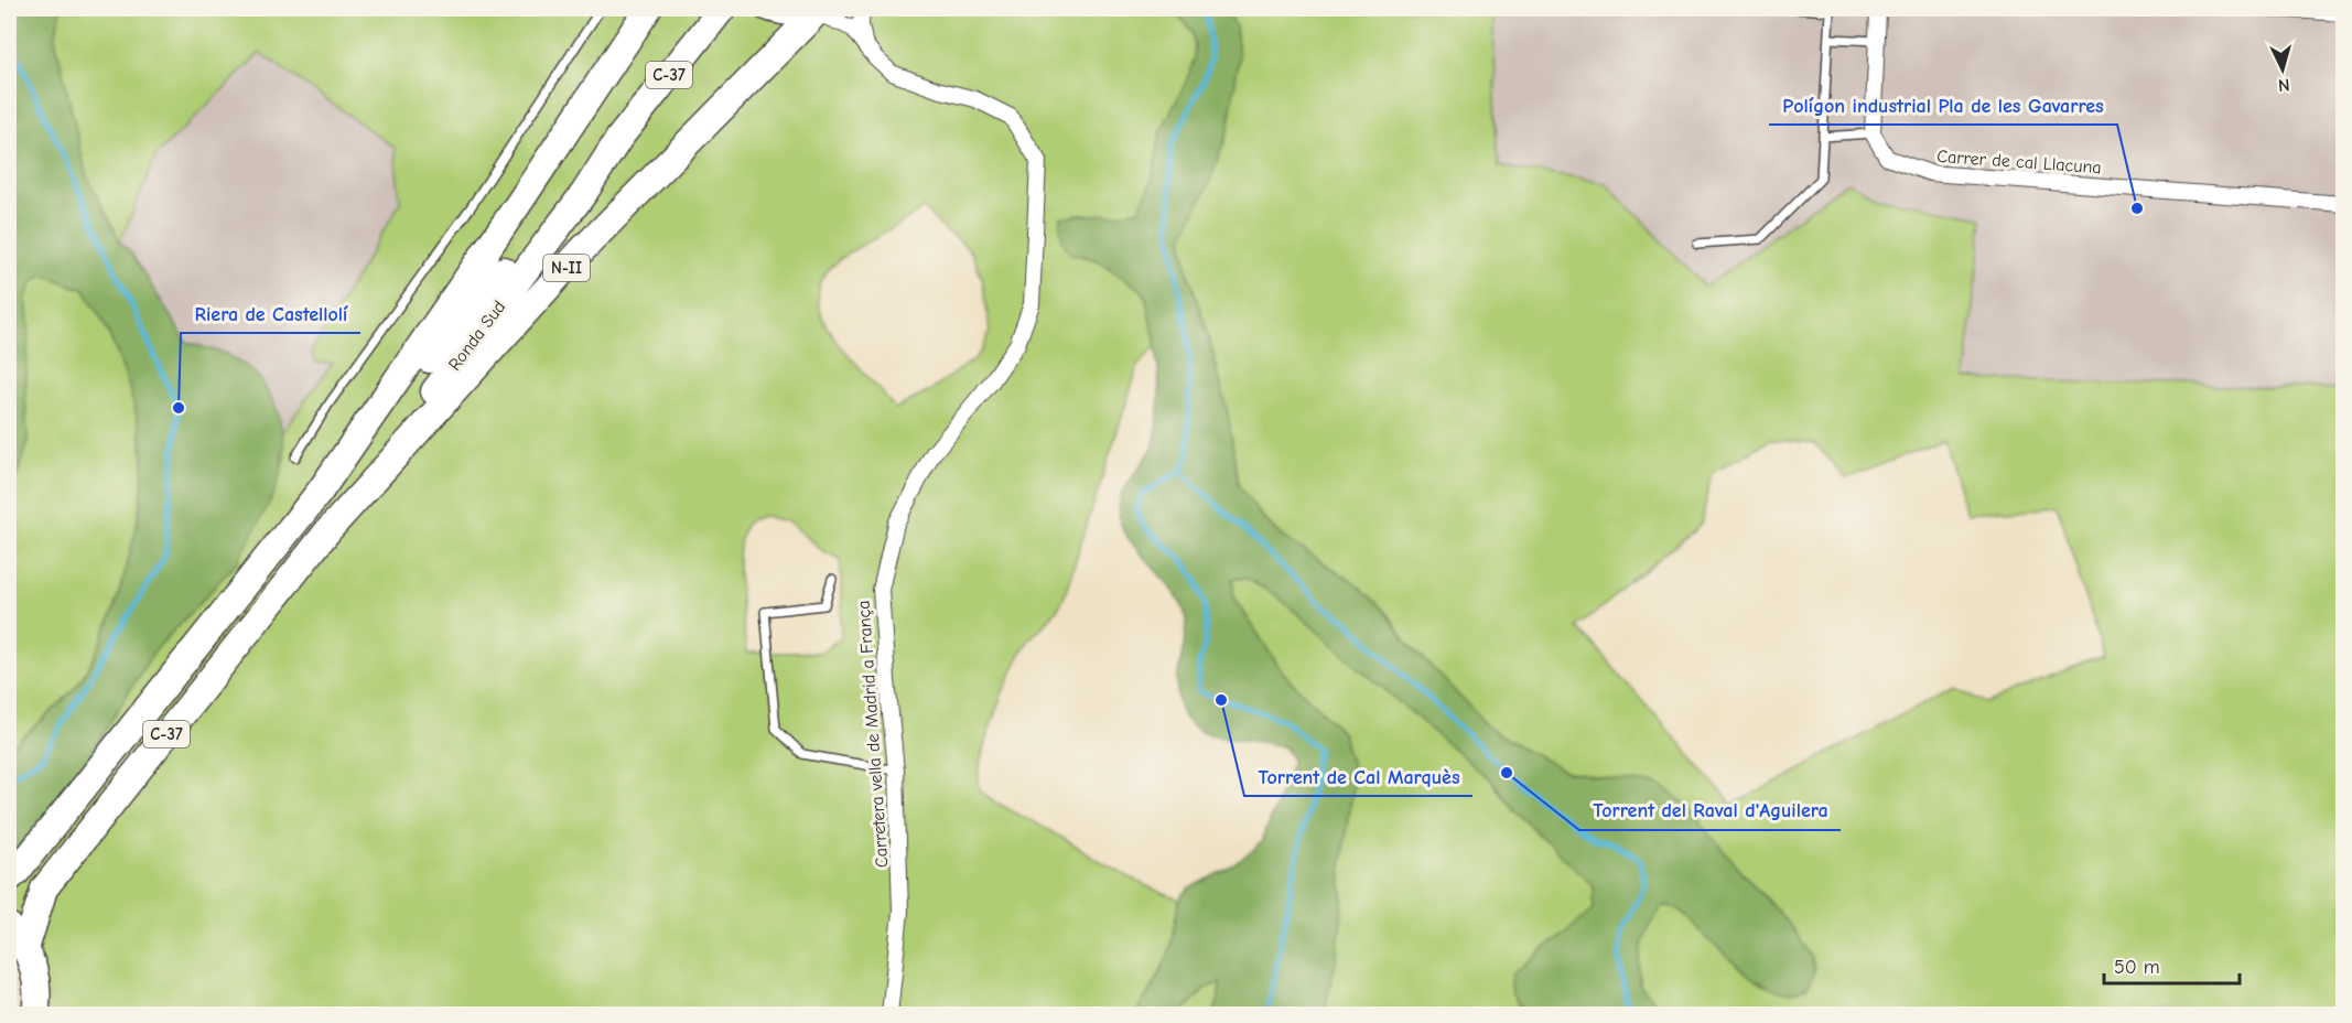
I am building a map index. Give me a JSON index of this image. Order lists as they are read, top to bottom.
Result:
{
  "streets": {
    "highway": ["C-37", "N-II", "Ronda Sud"],
    "street": ["Carrer de cal Llacuna", "Carretera vella de Madrid a França"]
  },
  "crossings": [
    ["C-37", "N-II"],
    ["C-37", "Ronda Sud"],
    ["N-II", "Ronda Sud"],
    ["N-II", "Carretera vella de Madrid a França"]
  ],
  "places": [
    "Polígon industrial Pla de les Gavarres",
    "Riera de Castellolí",
    "Torrent de Cal Marquès",
    "Torrent del Raval d'Aguilera"
  ],
  "scale_bar": "50 m",
  "north": "bottom"
}
